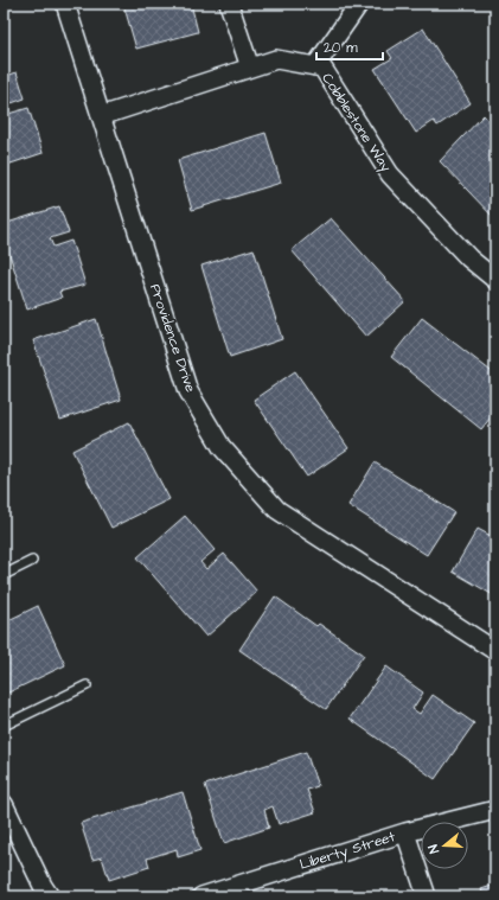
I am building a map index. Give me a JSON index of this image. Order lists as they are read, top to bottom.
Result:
{
  "streets": {
    "street": ["Cobblestone Way", "Providence Drive", "Liberty Street"]
  },
  "crossings": [
    ["Cobblestone Way", "Providence Drive"]
  ],
  "scale_bar": "20 m",
  "north": "left"
}
